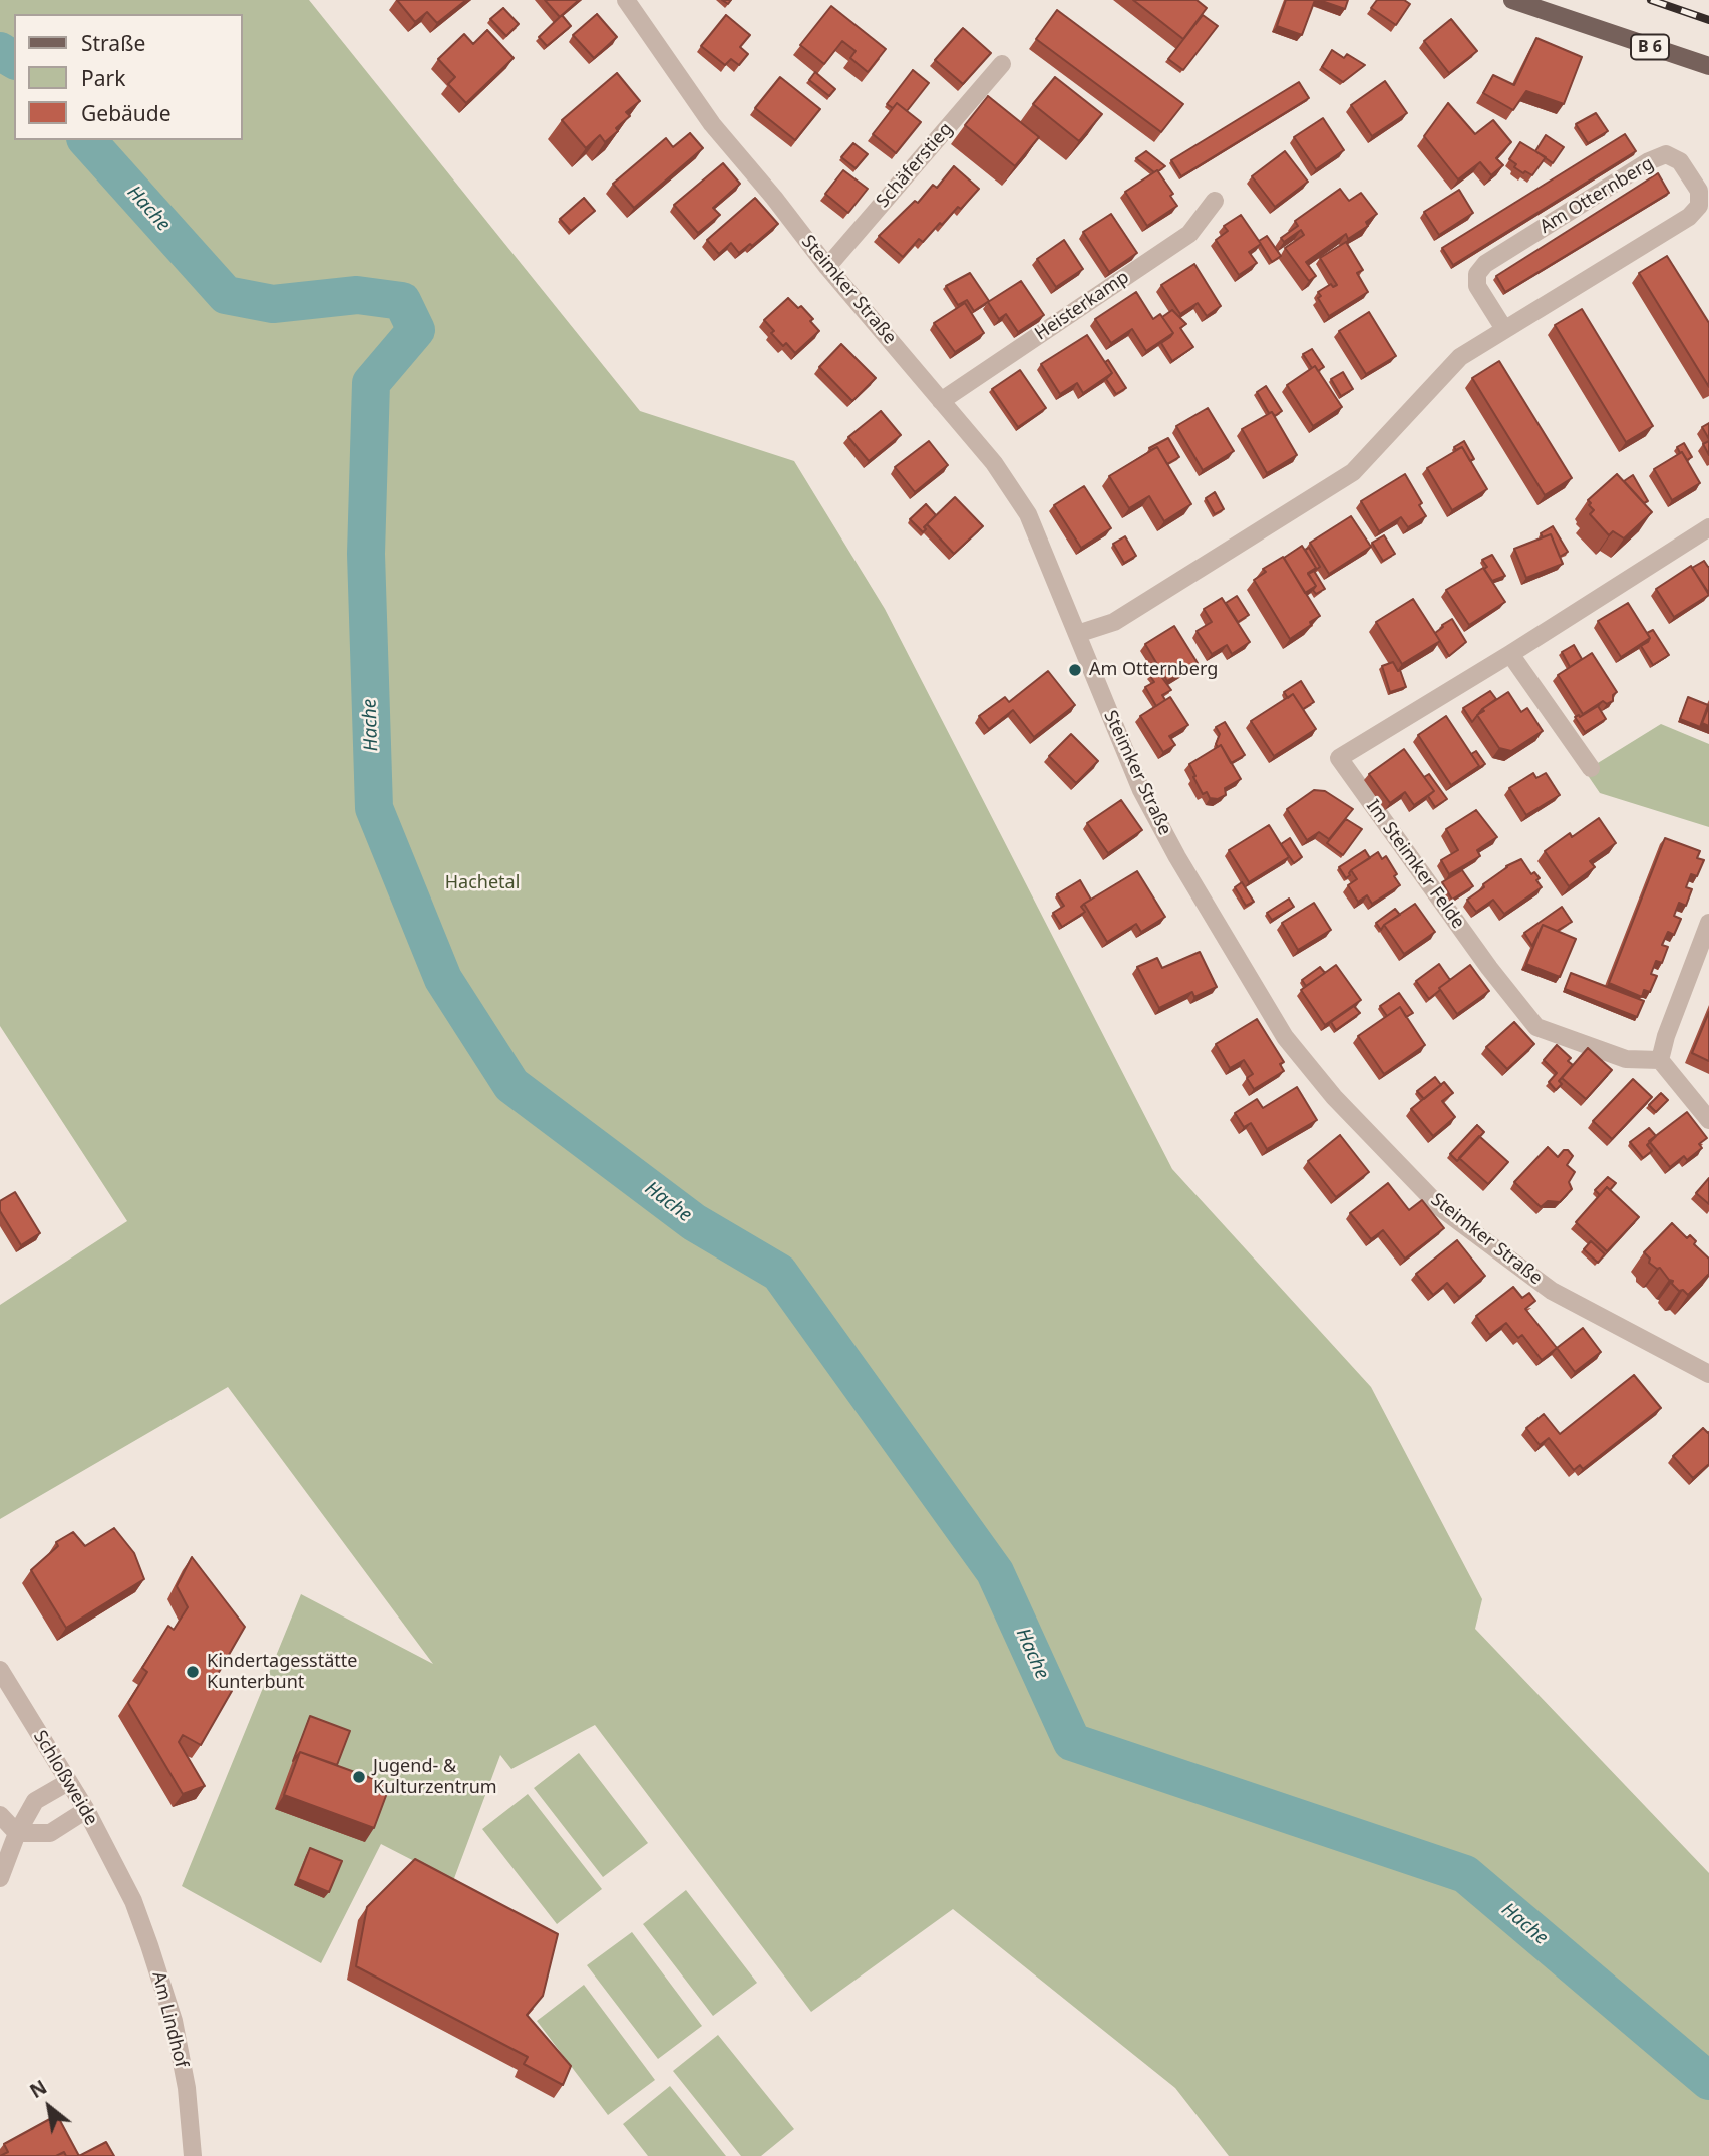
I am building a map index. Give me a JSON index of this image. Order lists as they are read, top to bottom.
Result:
{
  "streets": {
    "main road": ["B 6"],
    "street": [
      "Schäferstieg",
      "Am Otternberg",
      "Steimker Straße",
      "Heisterkamp",
      "Im Steimker Felde",
      "Schloßweide",
      "Am Lindhof"
    ]
  },
  "crossings": [
    ["Schäferstieg", "Steimker Straße"],
    ["Am Otternberg", "Steimker Straße"],
    ["Steimker Straße", "Heisterkamp"],
    ["Schloßweide", "Am Lindhof"]
  ],
  "water": ["Hache"],
  "parks": ["Hachetal"],
  "places": ["Am Otternberg", "Kindertagesstätte Kunterbunt", "Jugend- & Kulturzentrum"],
  "legend": ["Straße", "Park", "Gebäude"],
  "north": "top left"
}
